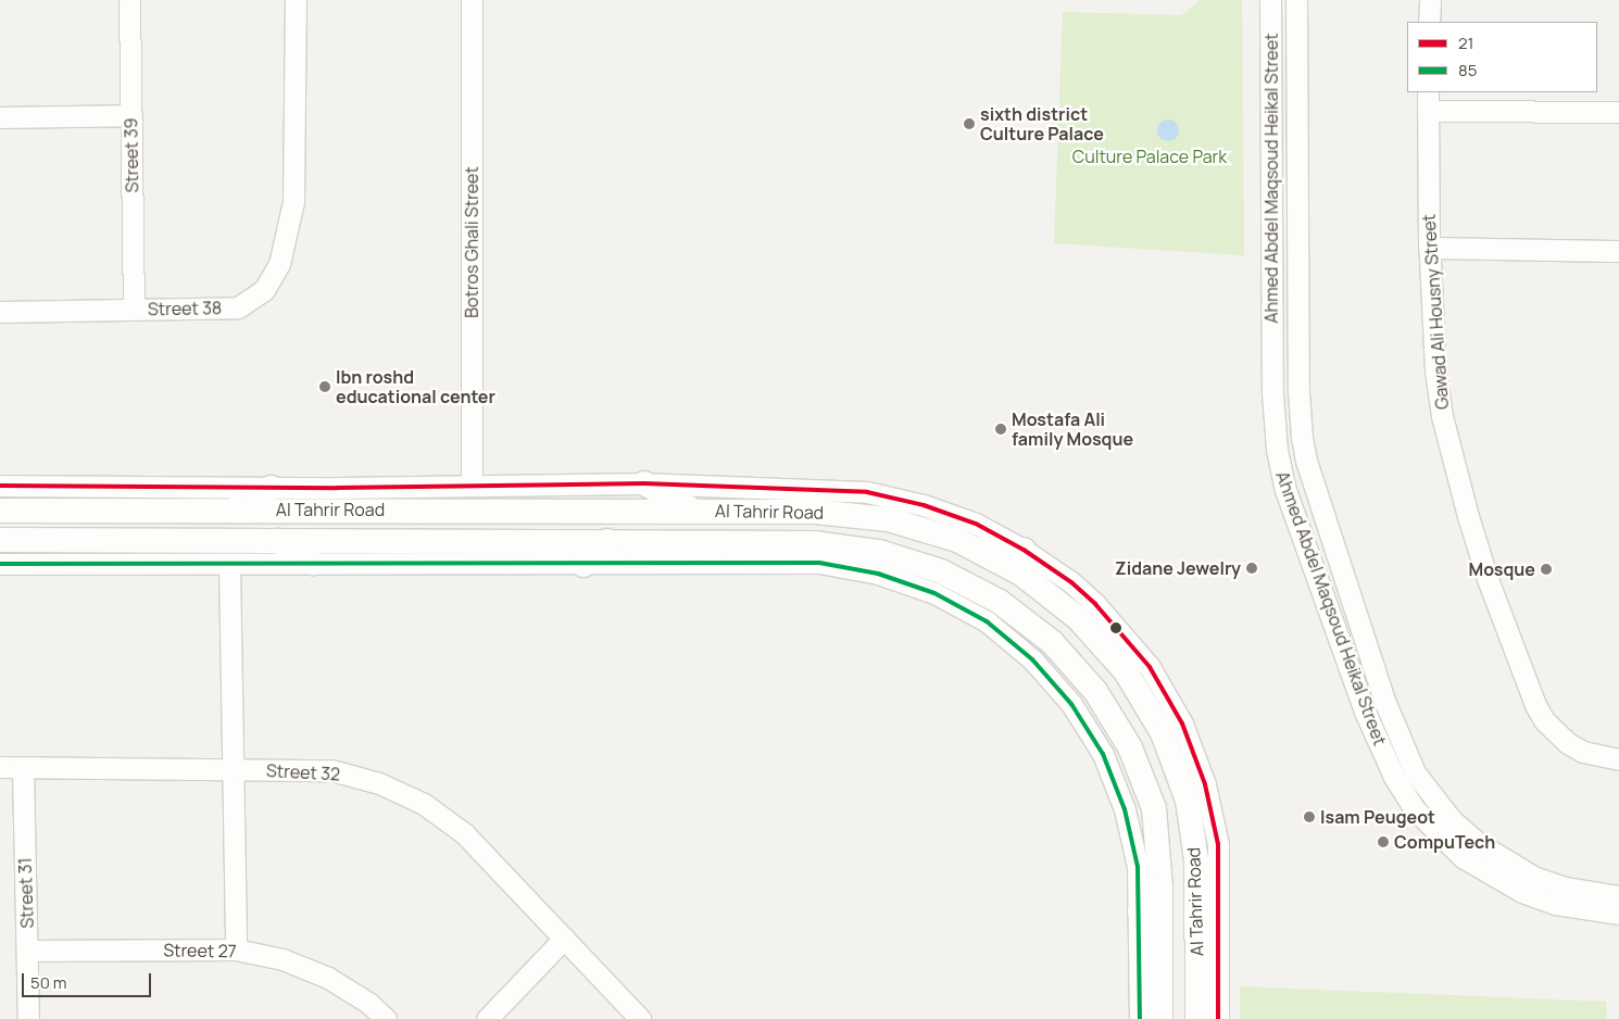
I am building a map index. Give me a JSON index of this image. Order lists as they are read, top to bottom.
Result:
{
  "streets": {
    "street": [
      "Street 39",
      "Ahmed Abdel Maqsoud Heikal Street",
      "Botros Ghali Street",
      "Street 38",
      "Gawad Ali Housny Street",
      "Al Tahrir Road",
      "Street 32",
      "Street 31",
      "Street 27"
    ]
  },
  "crossings": [
    ["Street 39", "Street 38"],
    ["Street 32", "Street 31"],
    ["Street 31", "Street 27"]
  ],
  "parks": ["Culture Palace Park"],
  "places": [
    "sixth district Culture Palace",
    "Ibn roshd educational center",
    "Mostafa Ali family Mosque",
    "Zidane Jewelry",
    "Mosque",
    "Isam Peugeot",
    "CompuTech"
  ],
  "lines": ["transit line 21", "transit line 85"],
  "legend": ["21", "85"],
  "scale_bar": "50 m"
}
